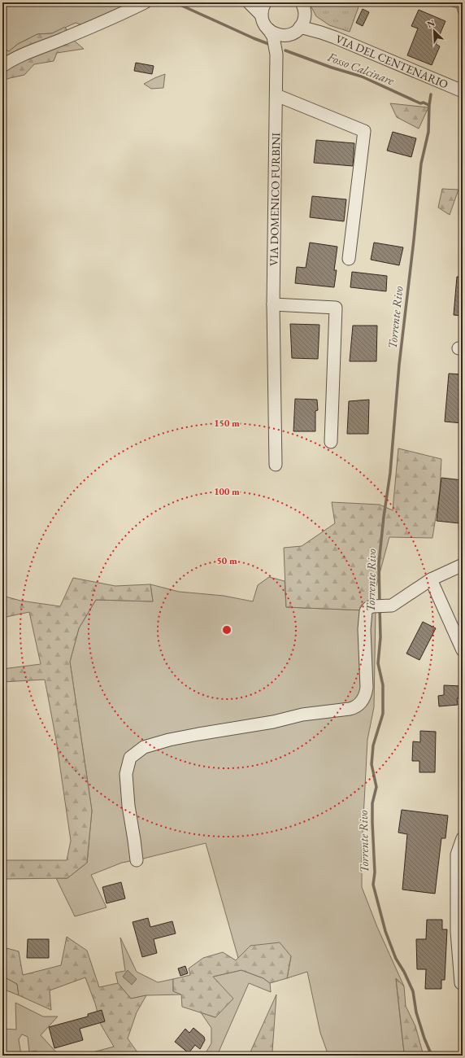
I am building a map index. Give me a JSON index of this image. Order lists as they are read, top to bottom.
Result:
{
  "streets": {
    "street": ["VIA DEL CENTENARIO", "VIA DOMENICO FURBINI"]
  },
  "water": ["Fosso Calcinare", "Torrente Rivo"],
  "north": "top left",
  "rings": ["150 m", "100 m", "50 m"]
}
